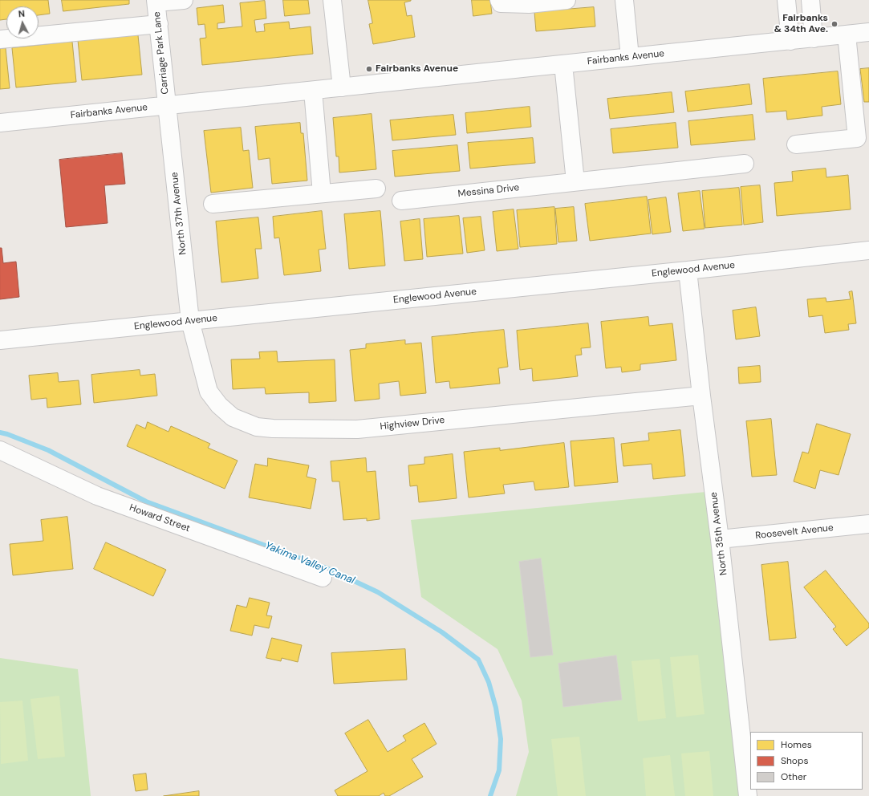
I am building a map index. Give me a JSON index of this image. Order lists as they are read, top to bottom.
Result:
{
  "streets": {
    "street": [
      "Carriage Park Lane",
      "Fairbanks Avenue",
      "Messina Drive",
      "North 37th Avenue",
      "Englewood Avenue",
      "Highview Drive",
      "Howard Street",
      "Roosevelt Avenue",
      "North 35th Avenue"
    ]
  },
  "crossings": [
    ["Carriage Park Lane", "Fairbanks Avenue"],
    ["Carriage Park Lane", "North 37th Avenue"],
    ["Fairbanks Avenue", "North 37th Avenue"],
    ["North 37th Avenue", "Englewood Avenue"],
    ["North 37th Avenue", "Highview Drive"],
    ["Englewood Avenue", "Highview Drive"],
    ["Englewood Avenue", "North 35th Avenue"],
    ["Highview Drive", "North 35th Avenue"],
    ["Roosevelt Avenue", "North 35th Avenue"]
  ],
  "water": ["Yakima Valley Canal"],
  "places": ["Fairbanks & 34th Ave.", "Fairbanks Avenue"],
  "legend": ["Homes", "Shops", "Other"],
  "north": "top"
}
